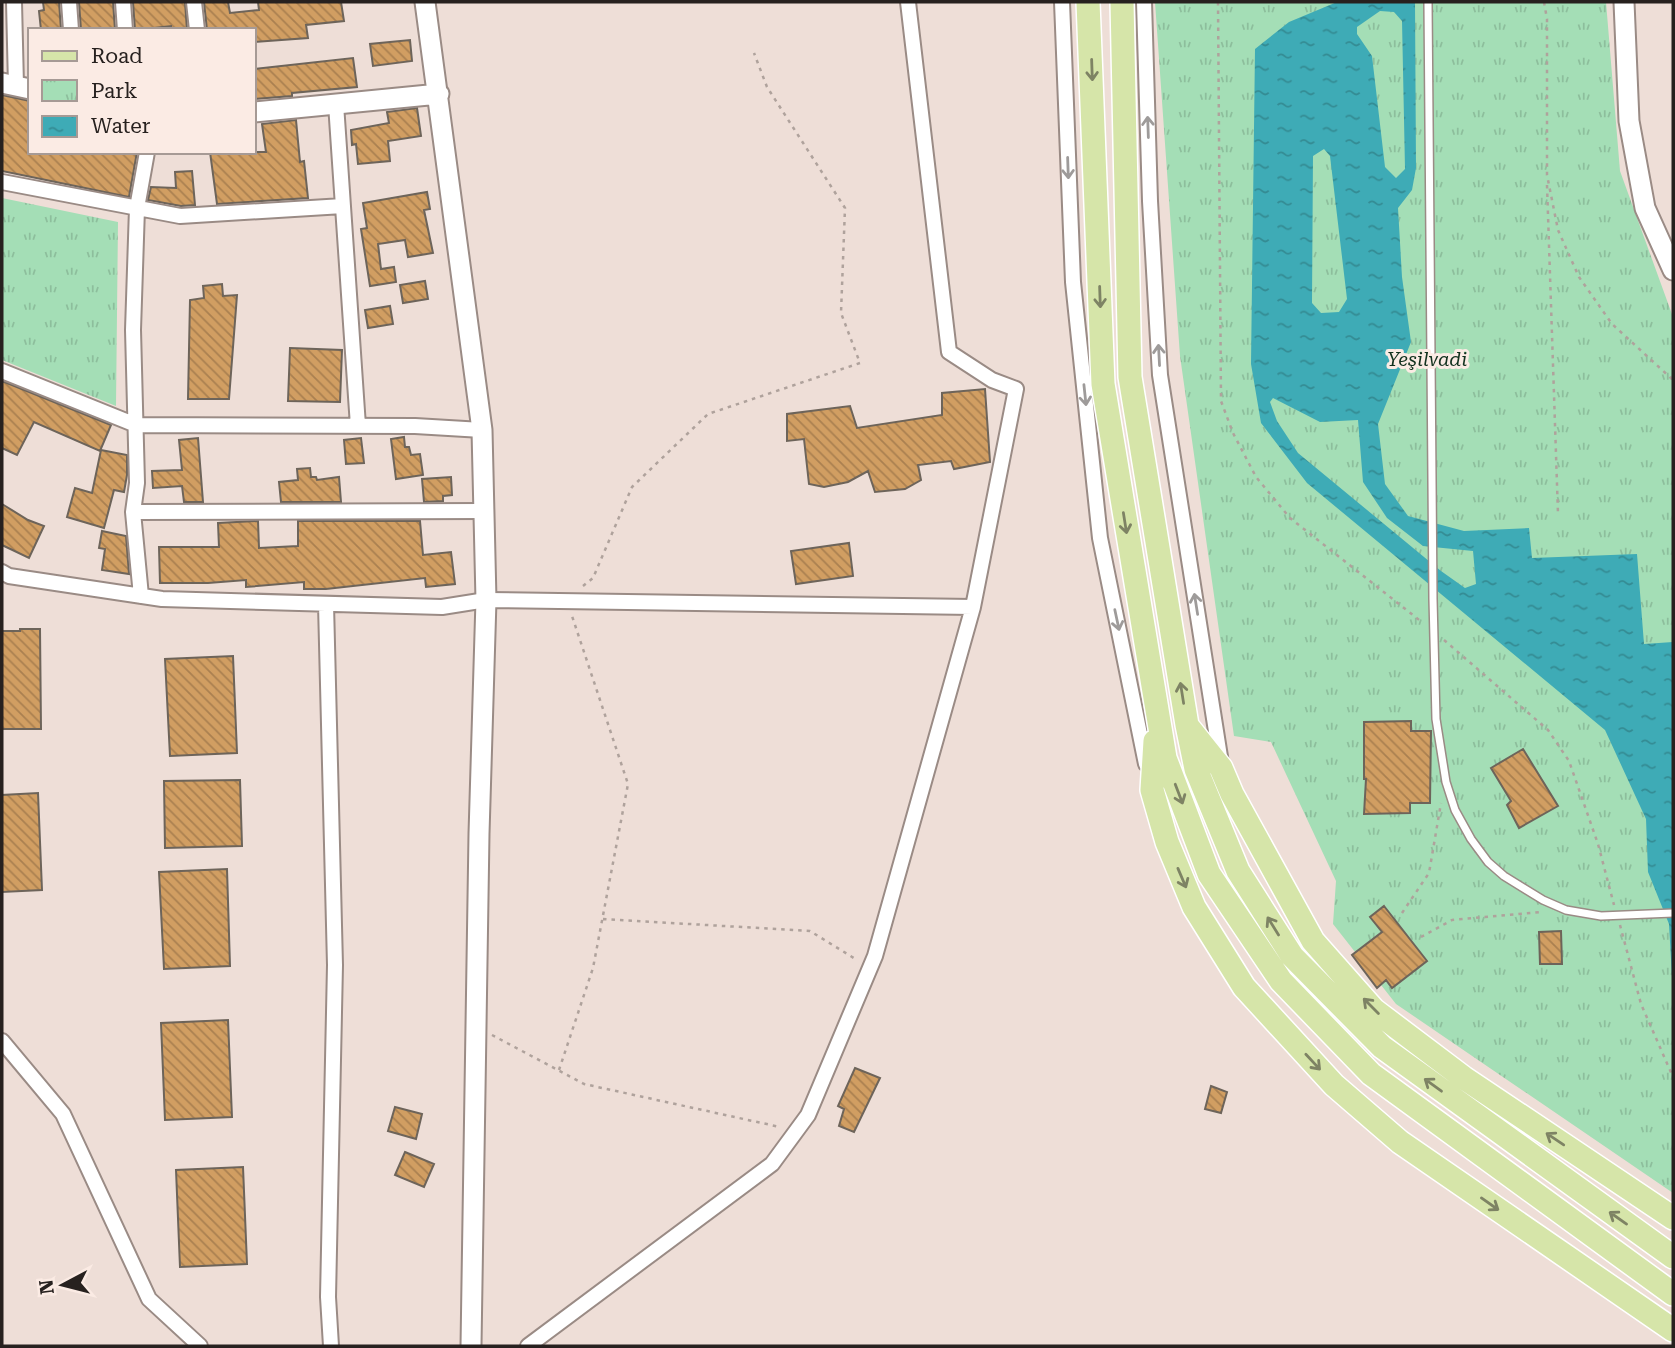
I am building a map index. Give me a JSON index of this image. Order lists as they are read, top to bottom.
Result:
{
  "parks": ["Yeşilvadi"],
  "legend": ["Road", "Park", "Water"],
  "north": "left"
}
